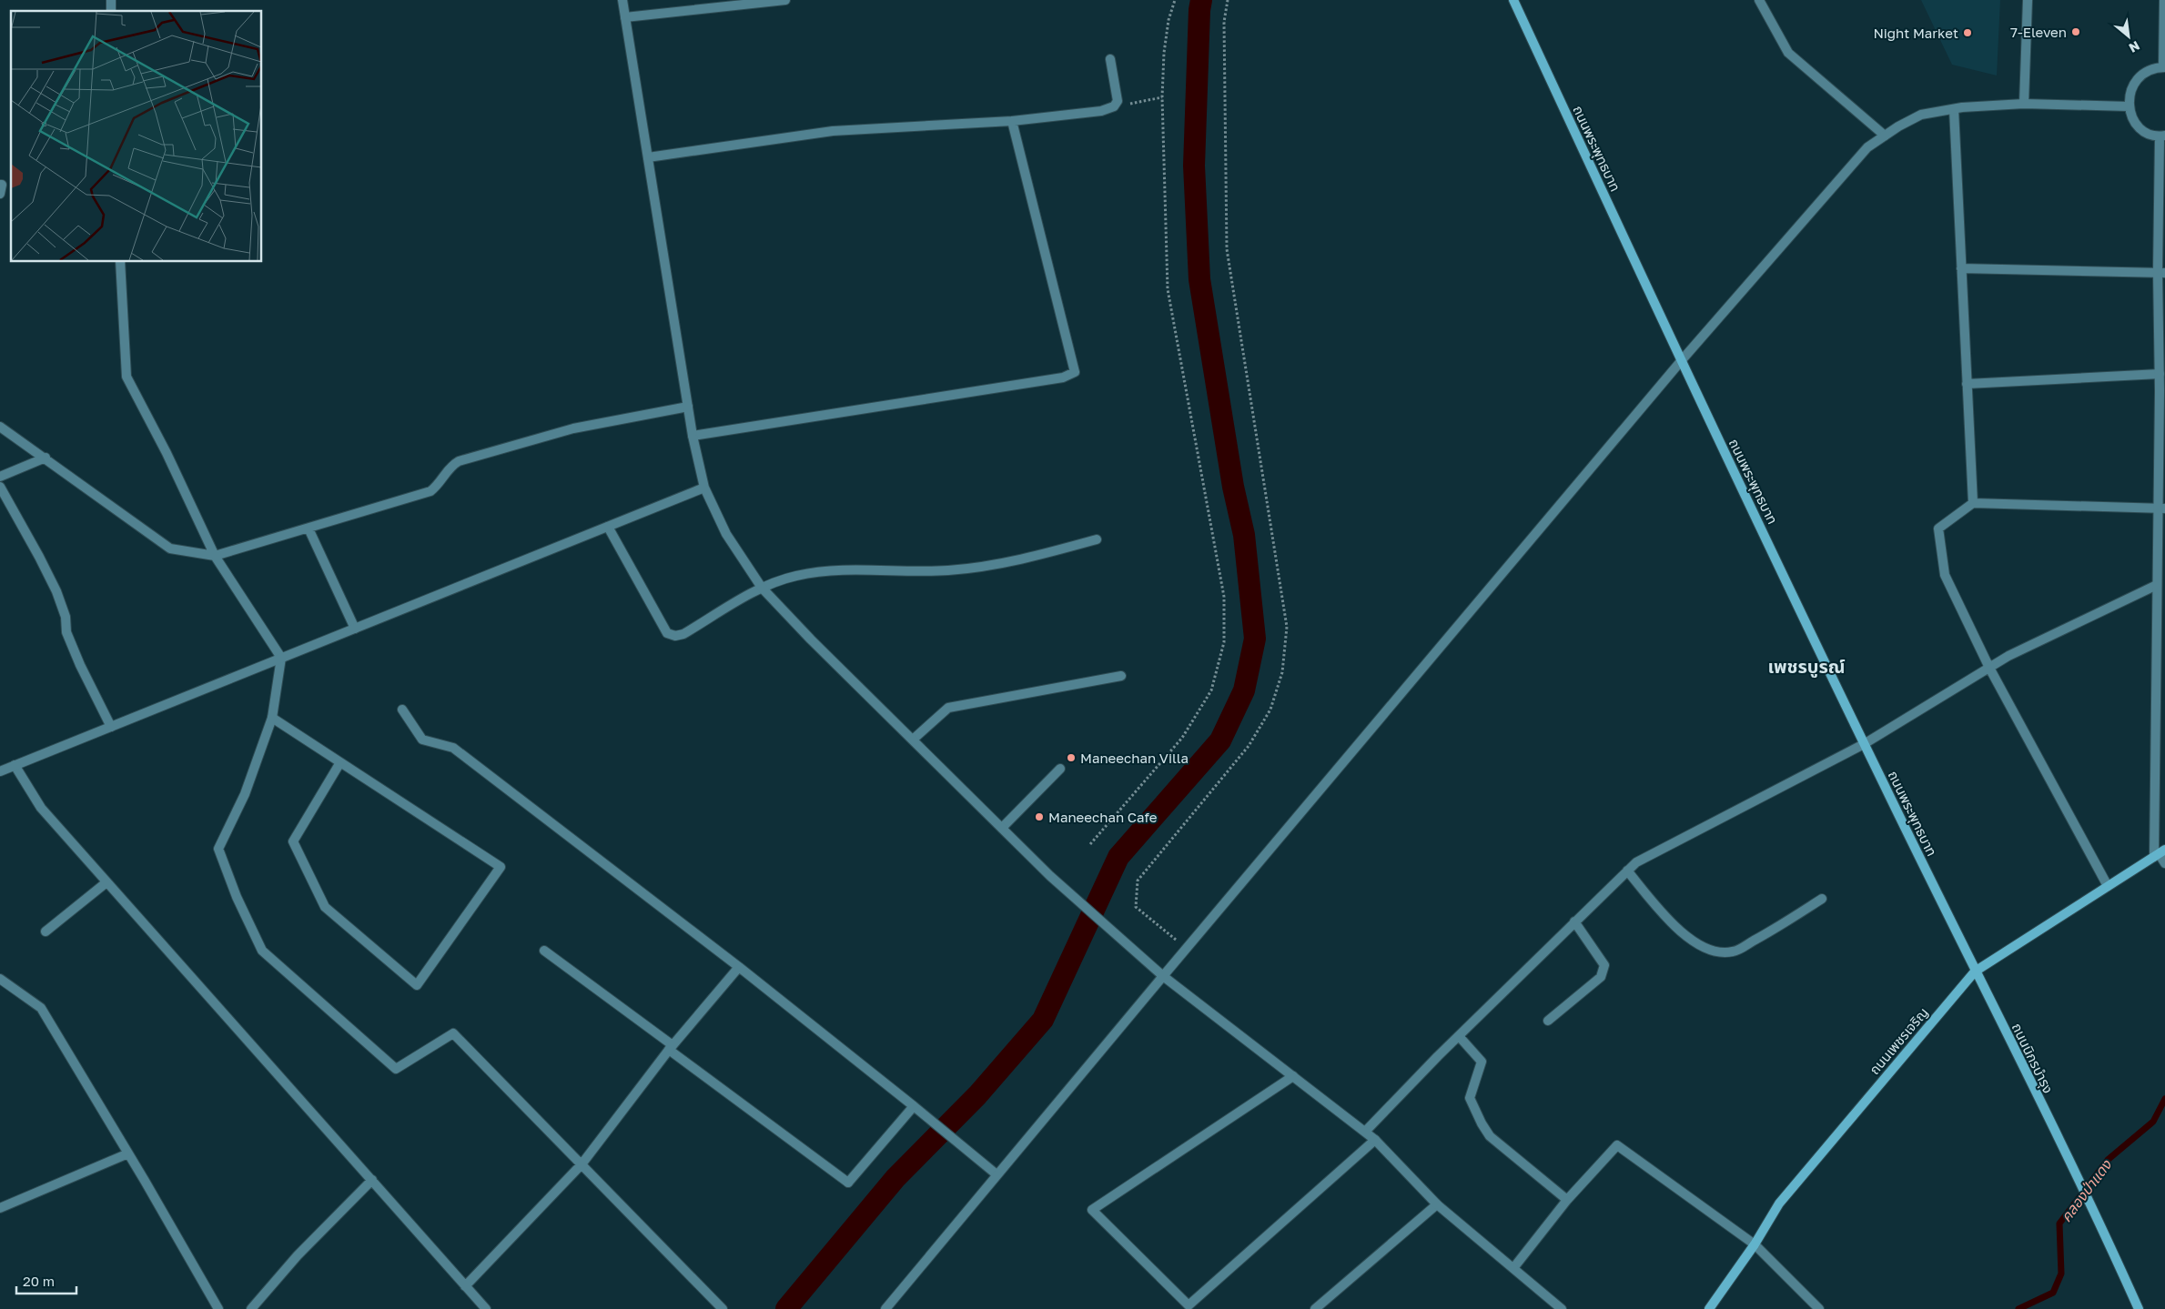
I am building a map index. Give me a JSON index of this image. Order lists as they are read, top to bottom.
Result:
{
  "streets": {
    "main road": ["ถนนพระพุทธบาท", "ถนนเพชรเจริญ", "ถนนนิกรบำรุง"]
  },
  "crossings": [
    ["ถนนพระพุทธบาท", "ถนนเพชรเจริญ"],
    ["ถนนพระพุทธบาท", "ถนนนิกรบำรุง"],
    ["ถนนเพชรเจริญ", "ถนนนิกรบำรุง"]
  ],
  "districts": ["เพชรบูรณ์"],
  "water": ["คลองป่าแดง"],
  "places": [
    "7-Eleven",
    "Night Market",
    "Maneechan Villa",
    "Maneechan Cafe"
  ],
  "scale_bar": "20 m",
  "north": "bottom right"
}
